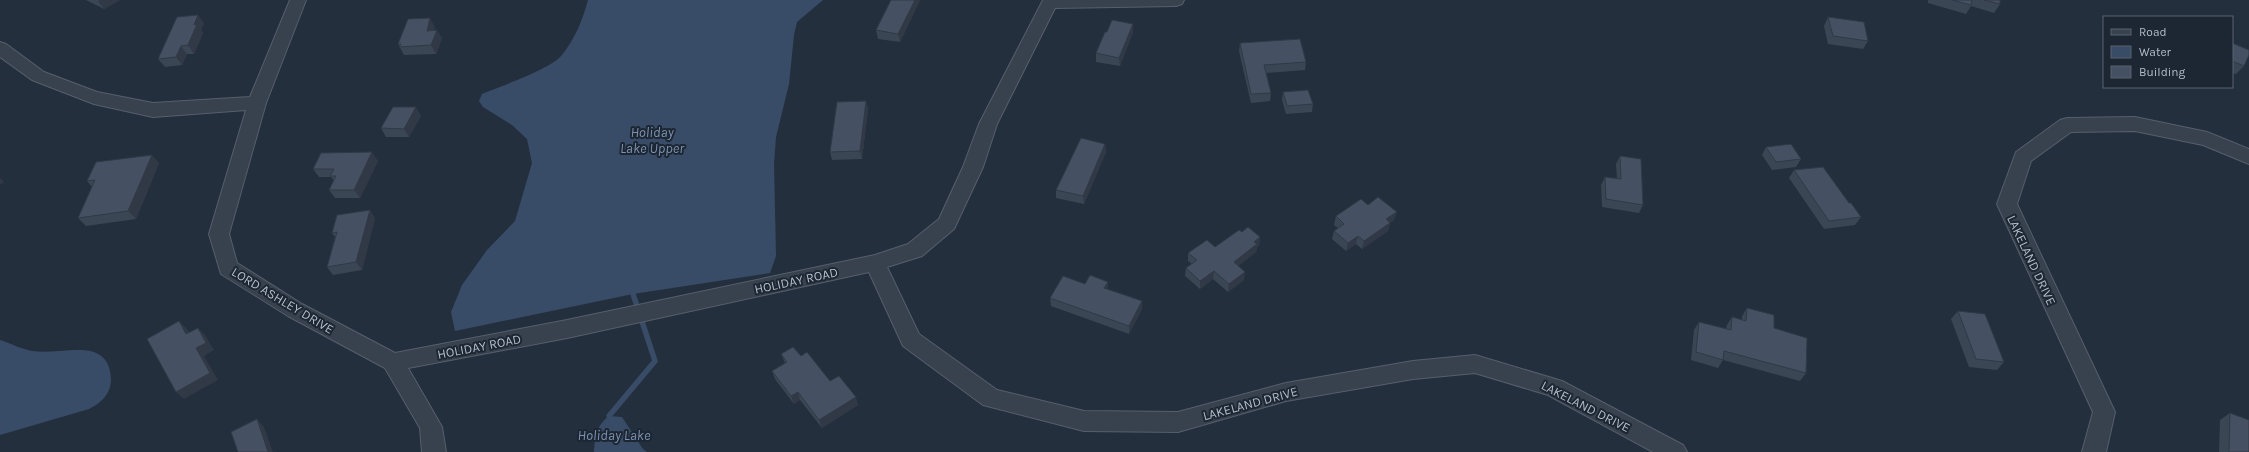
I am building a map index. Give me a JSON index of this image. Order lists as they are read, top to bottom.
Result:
{
  "streets": {
    "street": ["LAKELAND DRIVE", "HOLIDAY ROAD", "LORD ASHLEY DRIVE"]
  },
  "crossings": [
    ["LAKELAND DRIVE", "HOLIDAY ROAD"],
    ["HOLIDAY ROAD", "LORD ASHLEY DRIVE"]
  ],
  "water": ["Holiday Lake Upper", "Holiday Lake"],
  "legend": ["Road", "Water", "Building"]
}
